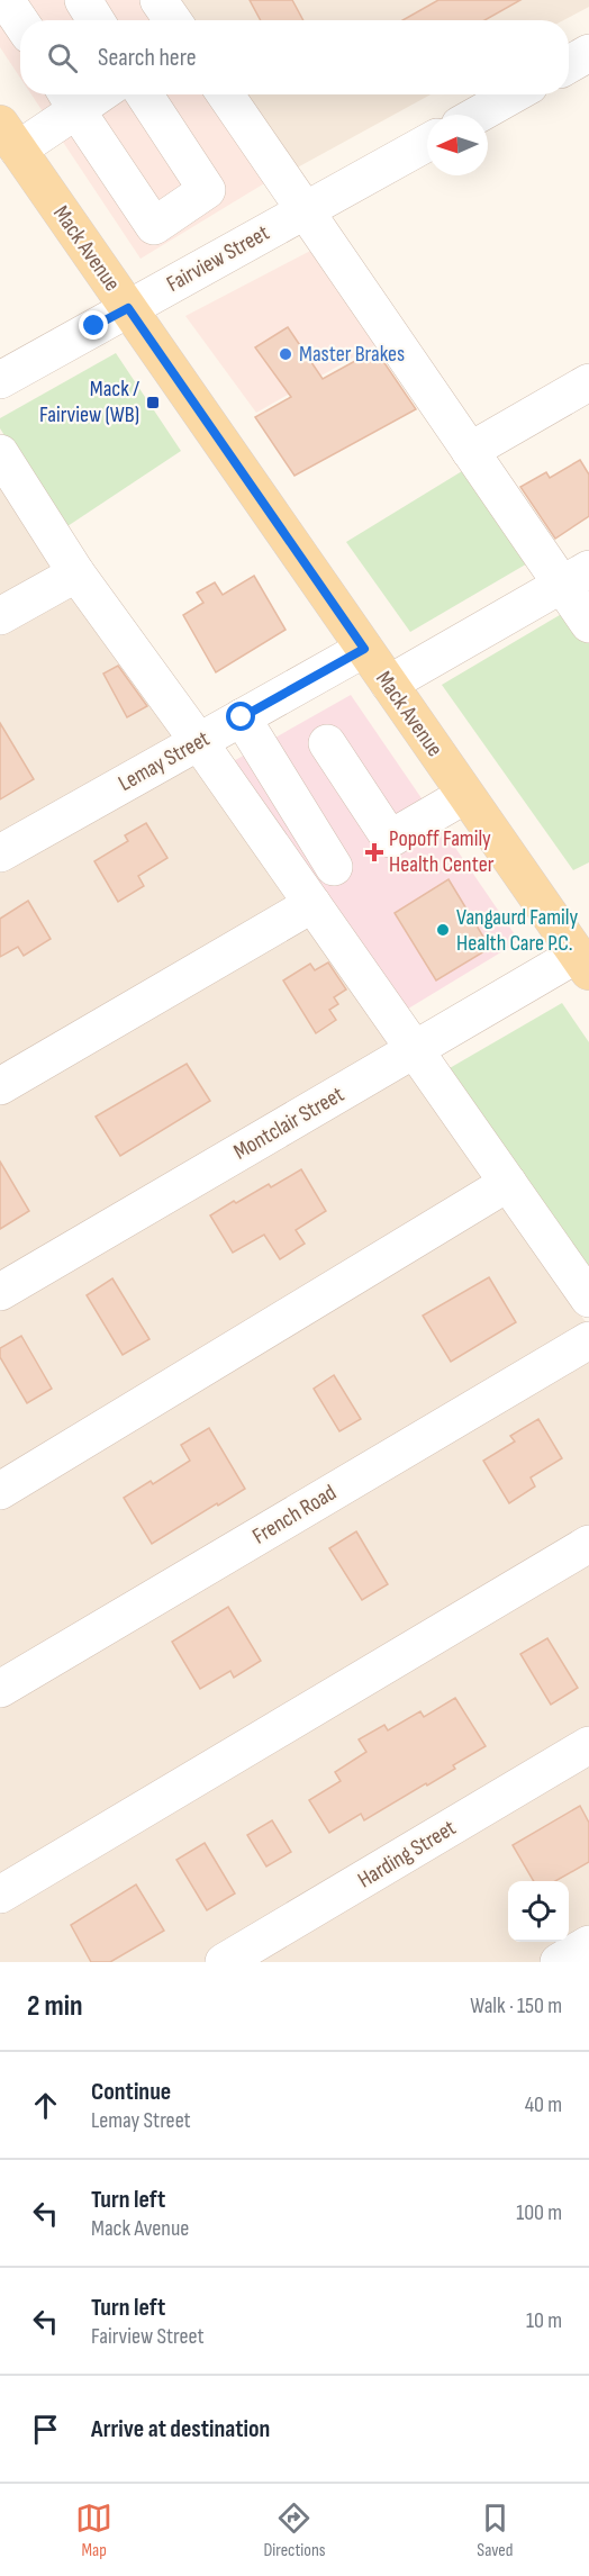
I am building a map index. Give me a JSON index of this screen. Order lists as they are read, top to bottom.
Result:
{
  "streets": {
    "main road": ["Mack Avenue"],
    "street": [
      "Fairview Street",
      "Lemay Street",
      "Montclair Street",
      "French Road",
      "Harding Street"
    ]
  },
  "crossings": [
    ["Mack Avenue", "Fairview Street"],
    ["Mack Avenue", "Lemay Street"],
    ["Mack Avenue", "Montclair Street"]
  ],
  "places": {
    "other": ["Master Brakes", "Vangaurd Family Health Care P.C."],
    "transit": ["Mack / Fairview (WB)"],
    "health": ["Popoff Family Health Center"]
  },
  "north": "left",
  "page": {
    "search": "Search here",
    "heading": ["2 min", "Walk · 150 m"],
    "list": [
      ["Continue", "Lemay Street", "40 m"],
      ["Turn left", "Mack Avenue", "100 m"],
      ["Turn left", "Fairview Street", "10 m"],
      "Arrive at destination"
    ],
    "nav": ["Map", "Directions", "Saved"]
  }
}
